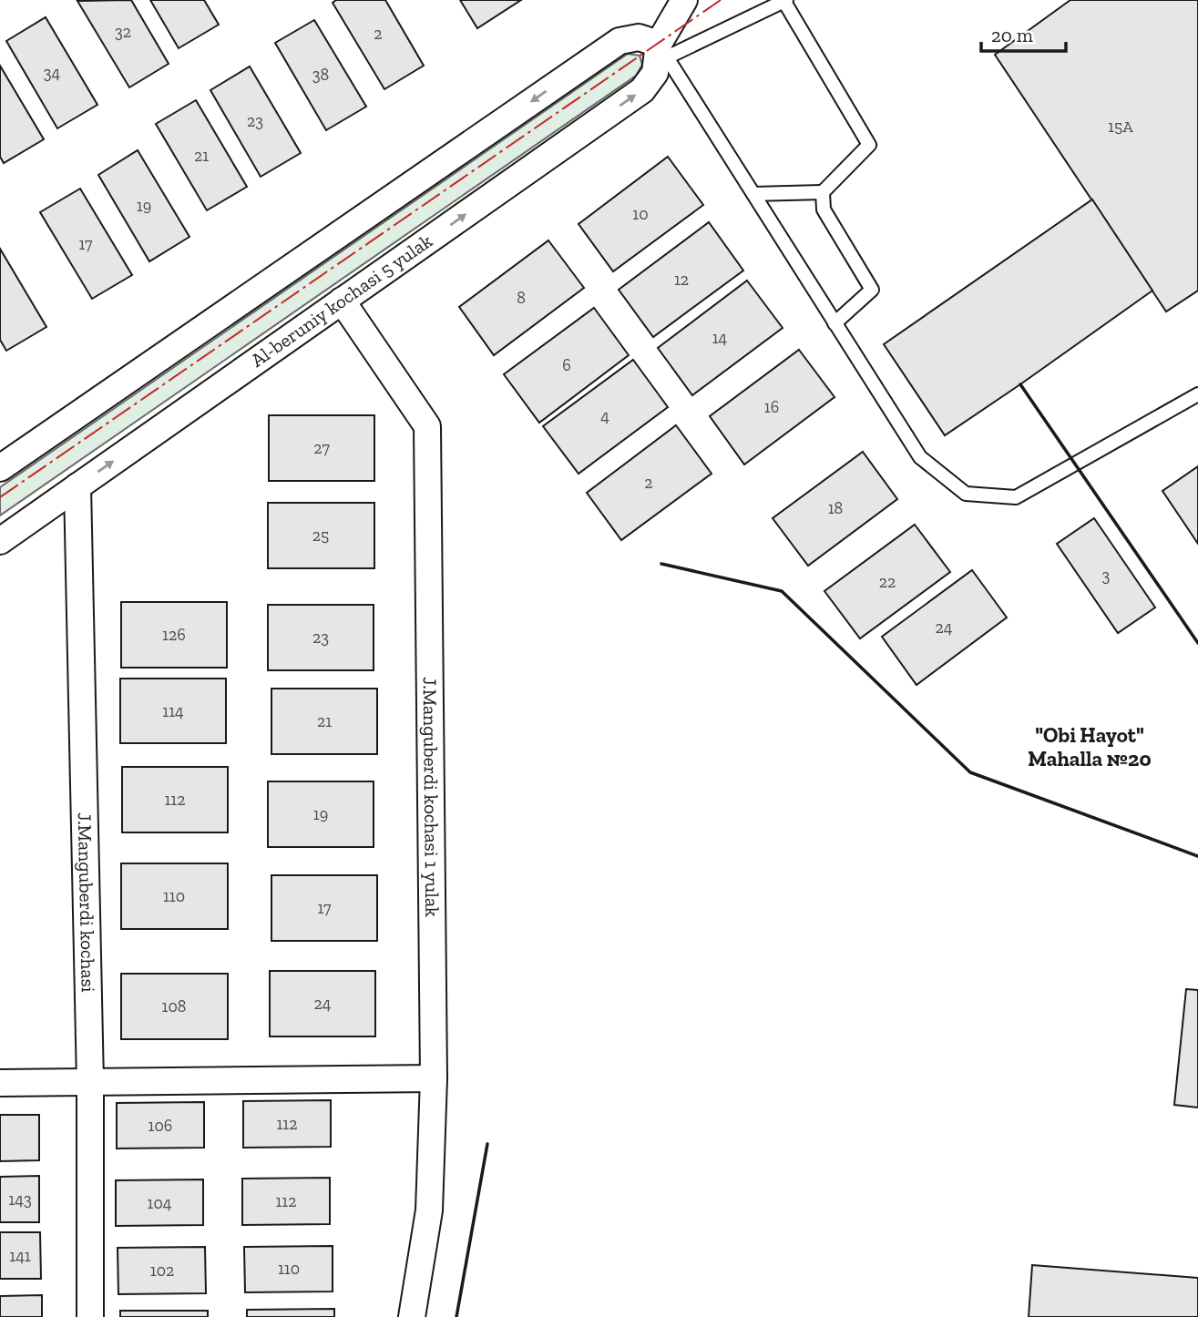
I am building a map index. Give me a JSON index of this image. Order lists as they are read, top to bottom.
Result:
{
  "streets": {
    "street": ["Al-beruniy kochasi 5 yulak", "J.Manguberdi kochasi 1 yulak", "J.Manguberdi kochasi"]
  },
  "crossings": [
    ["Al-beruniy kochasi 5 yulak", "J.Manguberdi kochasi 1 yulak"],
    ["Al-beruniy kochasi 5 yulak", "J.Manguberdi kochasi"]
  ],
  "districts": ["\"Obi Hayot\" Mahalla №20"],
  "house_numbers": [
    "32",
    "2",
    "34",
    "38",
    "23",
    "15A",
    "21",
    "19",
    "10",
    "17",
    "12",
    "8",
    "14",
    "6",
    "16",
    "4",
    "27",
    "2",
    "18",
    "25",
    "3",
    "22",
    "24",
    "126",
    "23",
    "114",
    "21",
    "112",
    "19",
    "110",
    "17",
    "24",
    "108",
    "112",
    "106",
    "143",
    "112",
    "104",
    "141",
    "110",
    "102"
  ],
  "scale_bar": "20 m"
}
